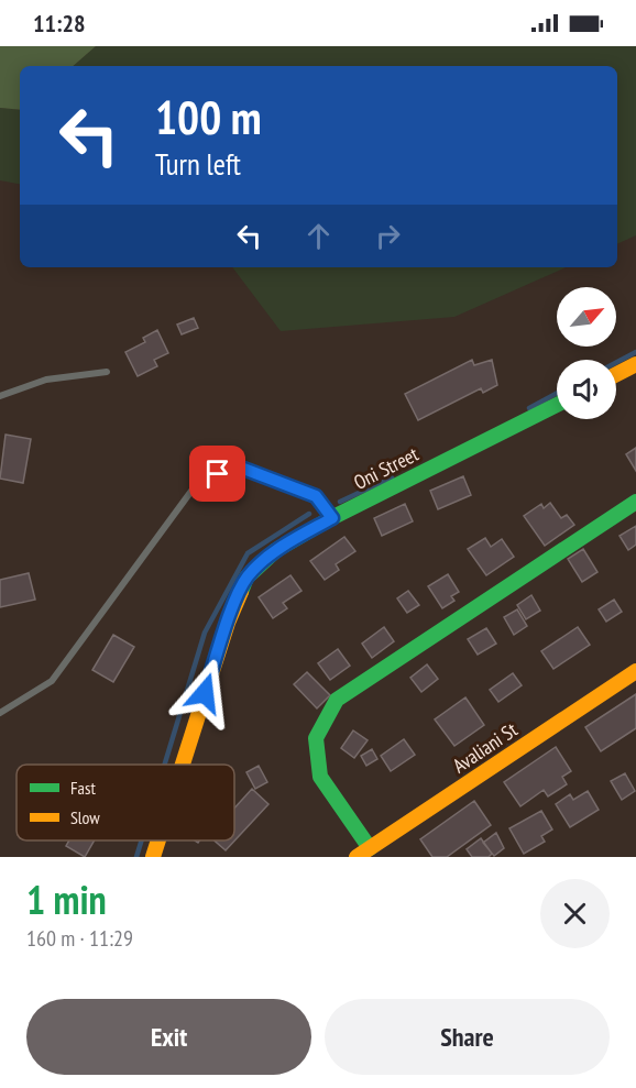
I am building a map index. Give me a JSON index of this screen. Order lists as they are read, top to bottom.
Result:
{
  "streets": {
    "street": ["Oni Street", "Avaliani St"]
  },
  "legend": ["Fast", "Slow"],
  "north": "top right",
  "page": {
    "status": "11:28",
    "turn": ["100 m", "Turn left"],
    "heading": ["1 min", "160 m · 11:29"],
    "buttons": ["Exit", "Share"]
  }
}
